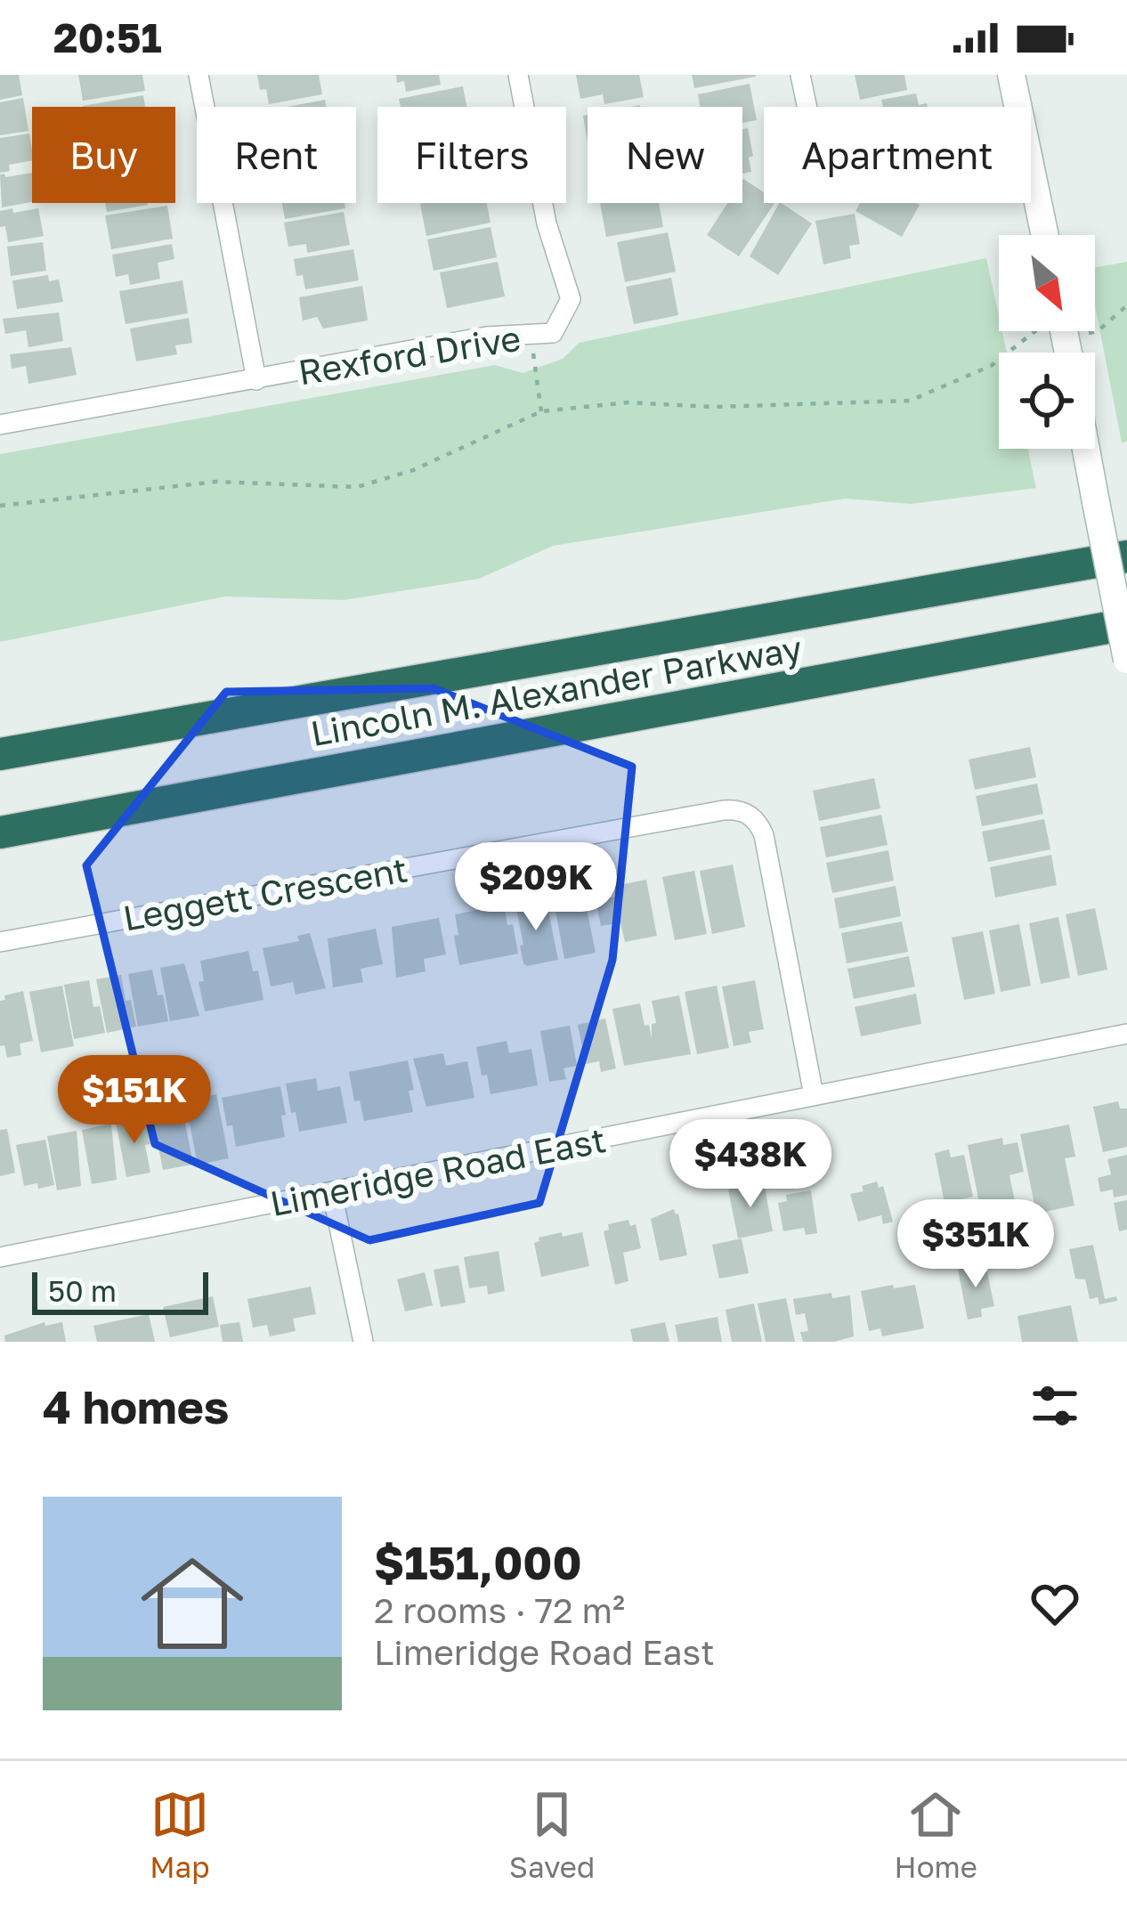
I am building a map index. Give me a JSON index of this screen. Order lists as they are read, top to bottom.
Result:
{
  "streets": {
    "highway": ["Lincoln M. Alexander Parkway"],
    "street": ["Rexford Drive", "Leggett Crescent", "Limeridge Road East"]
  },
  "crossings": [
    ["Leggett Crescent", "Limeridge Road East"]
  ],
  "scale_bar": "50 m",
  "north": "bottom right",
  "page": {
    "status": "20:51",
    "chip": [
      "Buy",
      "Rent",
      "Filters",
      "New",
      "Apartment"
    ],
    "price": [
      "$209K",
      "$151K",
      "$438K",
      "$351K"
    ],
    "scale": "50 m",
    "heading": "4 homes",
    "list": [
      {
        "name": "$151,000",
        "note": "2 rooms · 72 m² · Limeridge Road East"
      }
    ],
    "tabs": ["Map", "Saved", "Home"]
  }
}
